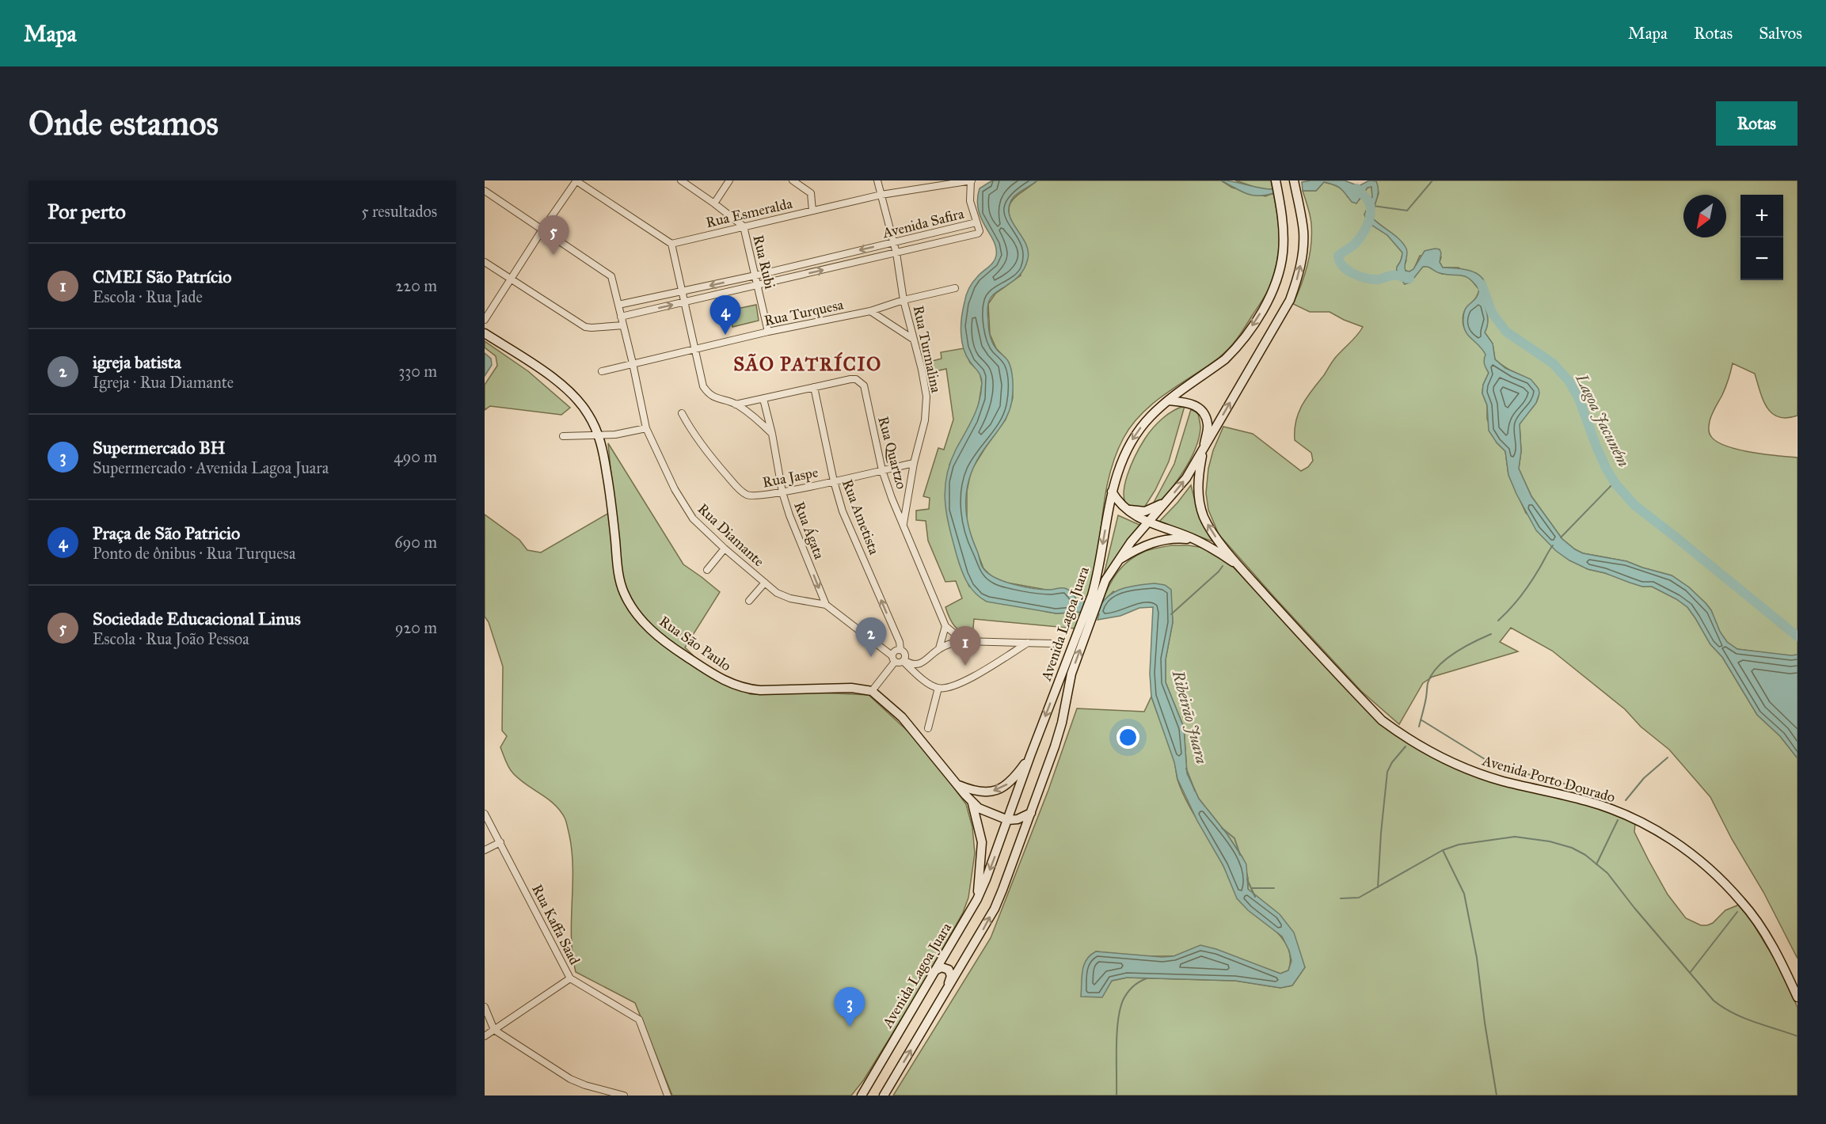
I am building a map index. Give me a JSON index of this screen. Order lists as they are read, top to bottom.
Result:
{
  "streets": {
    "main road": ["Avenida Lagoa Juara", "Rua São Paulo", "Avenida Porto Dourado"],
    "street": [
      "Rua Esmeralda",
      "Avenida Safira",
      "Rua Rubi",
      "Rua Turquesa",
      "Rua Turmalina",
      "Rua Quartzo",
      "Rua Jaspe",
      "Rua Ametista",
      "Rua Ágata",
      "Rua Diamante",
      "Rua Kaffa Saad"
    ]
  },
  "crossings": [
    ["Rua Esmeralda", "Rua Rubi"],
    ["Rua Esmeralda", "Rua Turmalina"],
    ["Avenida Safira", "Rua Rubi"],
    ["Avenida Safira", "Rua Turmalina"],
    ["Avenida Safira", "Rua Diamante"],
    ["Rua Rubi", "Rua Turquesa"],
    ["Rua Turquesa", "Rua Turmalina"],
    ["Rua Turquesa", "Rua Diamante"],
    ["Rua Turmalina", "Rua Quartzo"],
    ["Rua Turmalina", "Rua Jaspe"],
    ["Rua Quartzo", "Rua Jaspe"],
    ["Rua Quartzo", "Rua Ametista"],
    ["Rua Jaspe", "Rua Ametista"],
    ["Rua Jaspe", "Rua Ágata"],
    ["Rua Ágata", "Rua Diamante"]
  ],
  "one_way": ["Rua Ametista", "Rua Ágata"],
  "districts": ["SÃO PATRÍCIO"],
  "water": ["Lagoa Jacuném", "Ribeirão Juara"],
  "north": "bottom left",
  "page": {
    "header": "Mapa",
    "nav": ["Mapa", "Rotas", "Salvos"],
    "buttons": "Rotas",
    "title": "Onde estamos",
    "heading": ["Por perto", "5 resultados"],
    "map_buttons": ["+", "−"],
    "pins": [
      "5",
      "4",
      "2",
      "1",
      "3"
    ],
    "list": [
      {
        "mark": "1",
        "name": "CMEI São Patrício",
        "note": "Escola · Rua Jade",
        "value": "220 m"
      },
      {
        "mark": "2",
        "name": "igreja batista",
        "note": "Igreja · Rua Diamante",
        "value": "330 m"
      },
      {
        "mark": "3",
        "name": "Supermercado BH",
        "note": "Supermercado · Avenida Lagoa Juara",
        "value": "490 m"
      },
      {
        "mark": "4",
        "name": "Praça de São Patricio",
        "note": "Ponto de ônibus · Rua Turquesa",
        "value": "690 m"
      },
      {
        "mark": "5",
        "name": "Sociedade Educacional Linus",
        "note": "Escola · Rua João Pessoa",
        "value": "920 m"
      }
    ]
  }
}
